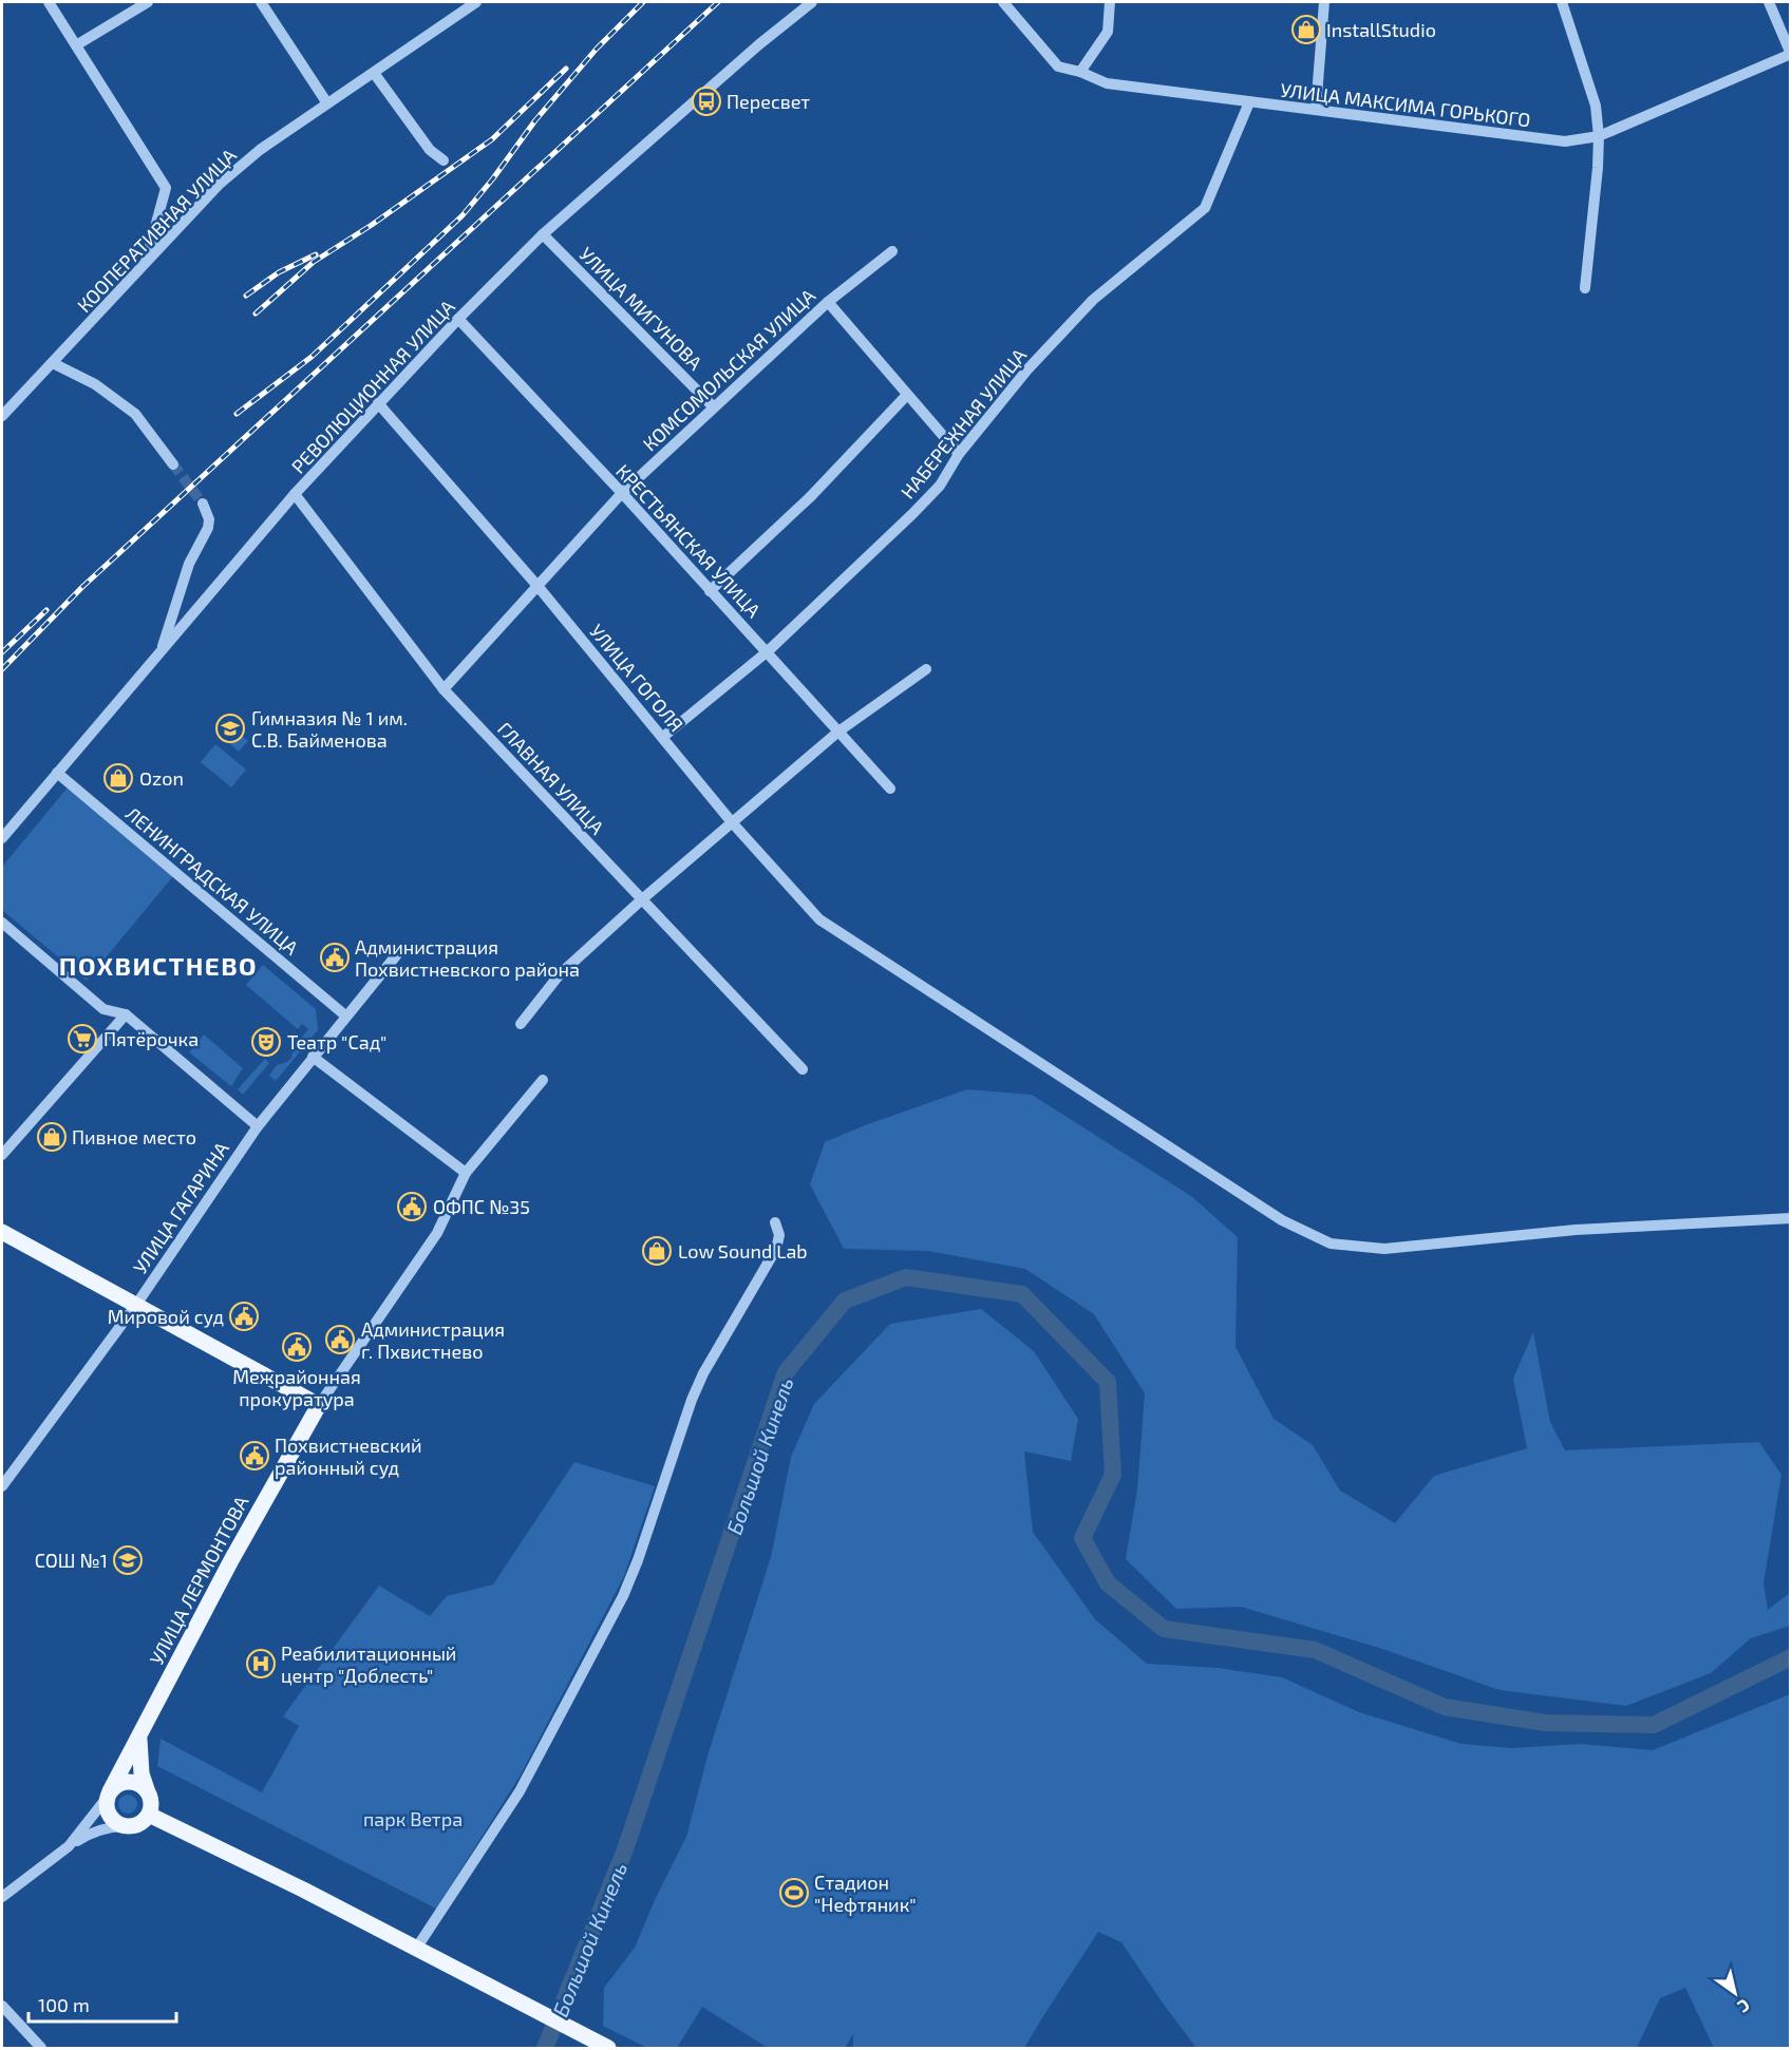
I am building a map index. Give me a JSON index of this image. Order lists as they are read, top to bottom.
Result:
{
  "streets": {
    "main road": ["УЛИЦА ЛЕРМОНТОВА"],
    "street": [
      "УЛИЦА МАКСИМА ГОРЬКОГО",
      "КООПЕРАТИВНАЯ УЛИЦА",
      "УЛИЦА МИГУНОВА",
      "КОМСОМОЛЬСКАЯ УЛИЦА",
      "РЕВОЛЮЦИОННАЯ УЛИЦА",
      "НАБЕРЕЖНАЯ УЛИЦА",
      "КРЕСТЬЯНСКАЯ УЛИЦА",
      "УЛИЦА ГОГОЛЯ",
      "ГЛАВНАЯ УЛИЦА",
      "ЛЕНИНГРАДСКАЯ УЛИЦА",
      "УЛИЦА ГАГАРИНА"
    ]
  },
  "crossings": [
    ["УЛИЦА МАКСИМА ГОРЬКОГО", "НАБЕРЕЖНАЯ УЛИЦА"],
    ["УЛИЦА МИГУНОВА", "КОМСОМОЛЬСКАЯ УЛИЦА"],
    ["УЛИЦА МИГУНОВА", "РЕВОЛЮЦИОННАЯ УЛИЦА"],
    ["КОМСОМОЛЬСКАЯ УЛИЦА", "КРЕСТЬЯНСКАЯ УЛИЦА"],
    ["КОМСОМОЛЬСКАЯ УЛИЦА", "УЛИЦА ГОГОЛЯ"],
    ["КОМСОМОЛЬСКАЯ УЛИЦА", "ГЛАВНАЯ УЛИЦА"],
    ["РЕВОЛЮЦИОННАЯ УЛИЦА", "КРЕСТЬЯНСКАЯ УЛИЦА"],
    ["РЕВОЛЮЦИОННАЯ УЛИЦА", "УЛИЦА ГОГОЛЯ"],
    ["РЕВОЛЮЦИОННАЯ УЛИЦА", "ГЛАВНАЯ УЛИЦА"],
    ["РЕВОЛЮЦИОННАЯ УЛИЦА", "ЛЕНИНГРАДСКАЯ УЛИЦА"],
    ["НАБЕРЕЖНАЯ УЛИЦА", "КРЕСТЬЯНСКАЯ УЛИЦА"],
    ["НАБЕРЕЖНАЯ УЛИЦА", "УЛИЦА ГОГОЛЯ"],
    ["ЛЕНИНГРАДСКАЯ УЛИЦА", "УЛИЦА ГАГАРИНА"]
  ],
  "districts": ["ПОХВИСТНЕВО"],
  "water": ["Большой Кинель"],
  "parks": ["парк Ветра"],
  "places": {
    "shop": [
      "InstallStudio",
      "Ozon",
      "Пивное место",
      "Low Sound Lab"
    ],
    "bus stop": ["Пересвет"],
    "school or university": ["Гимназия № 1 им. С.В. Байменова", "СОШ №1"],
    "public building": [
      "Администрация Похвистневского района",
      "ОФПС №35",
      "Мировой суд",
      "Администрация г. Пхвистнево",
      "Межрайонная прокуратура",
      "Похвистневский районный суд"
    ],
    "supermarket": ["Пятёрочка"],
    "theatre": ["Театр \"Сад\""],
    "hospital": ["Реабилитационный центр \"Доблесть\""],
    "sports": ["Стадион \"Нефтяник\""]
  },
  "scale_bar": "100 m",
  "north": "bottom right"
}
